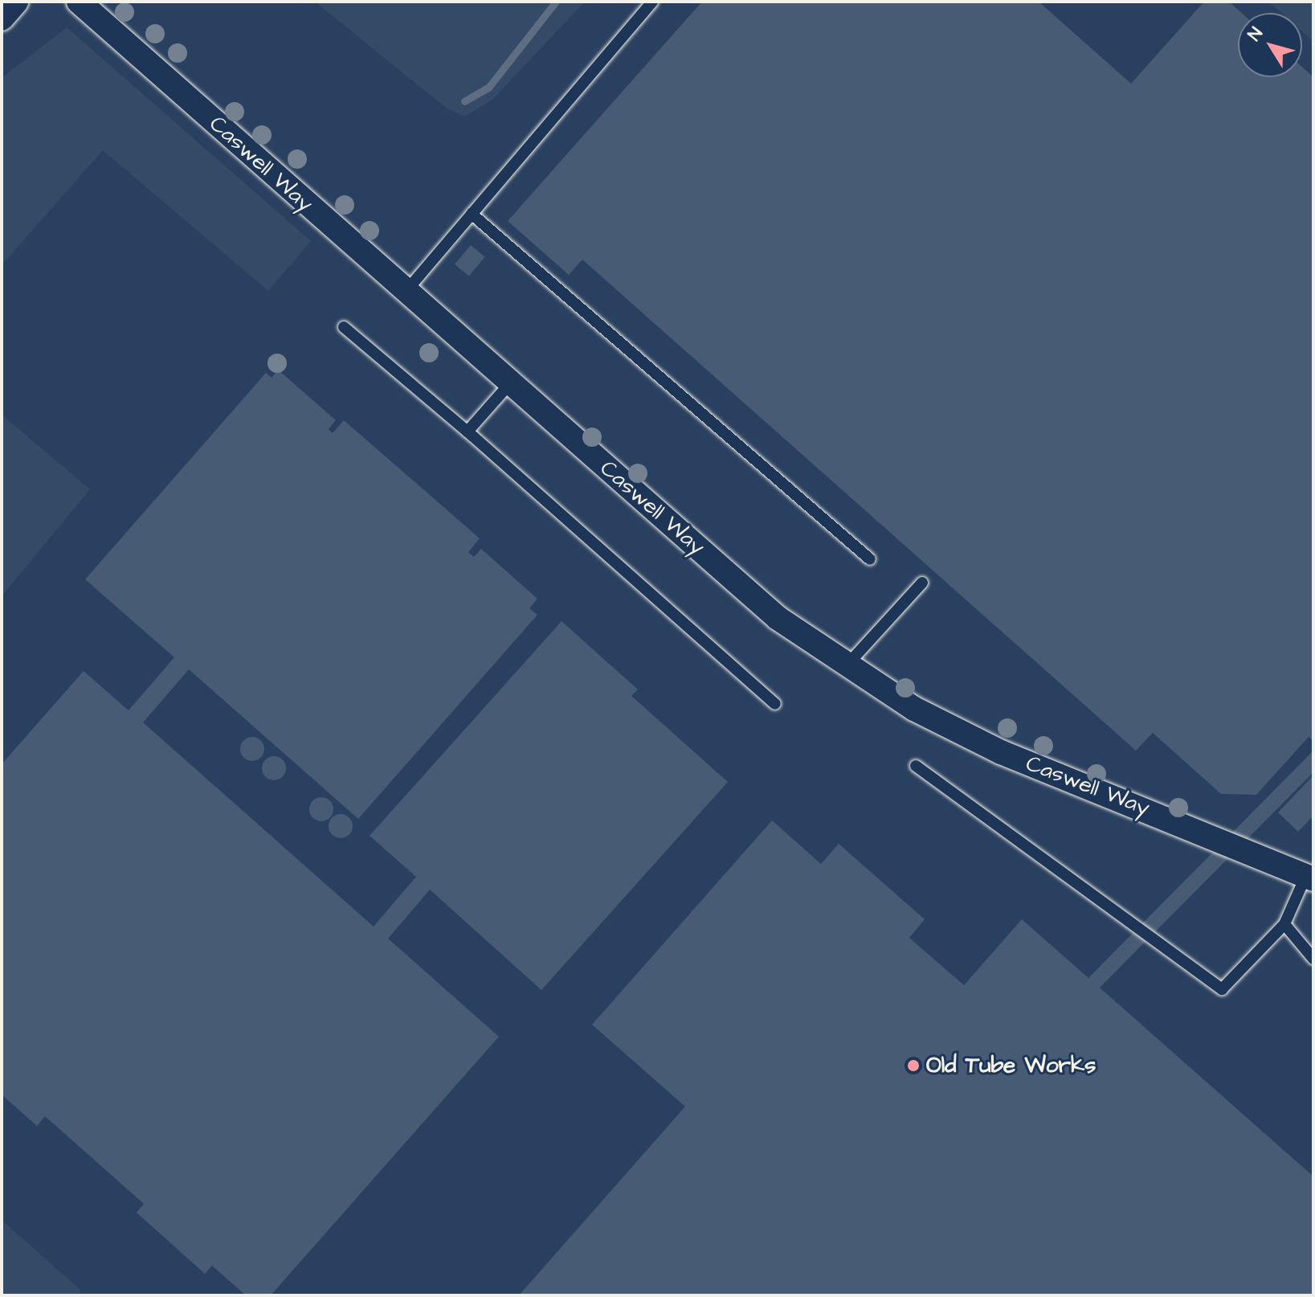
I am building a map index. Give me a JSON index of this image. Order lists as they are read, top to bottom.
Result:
{
  "streets": {
    "street": ["Caswell Way"]
  },
  "places": ["Old Tube Works"],
  "north": "top left"
}
